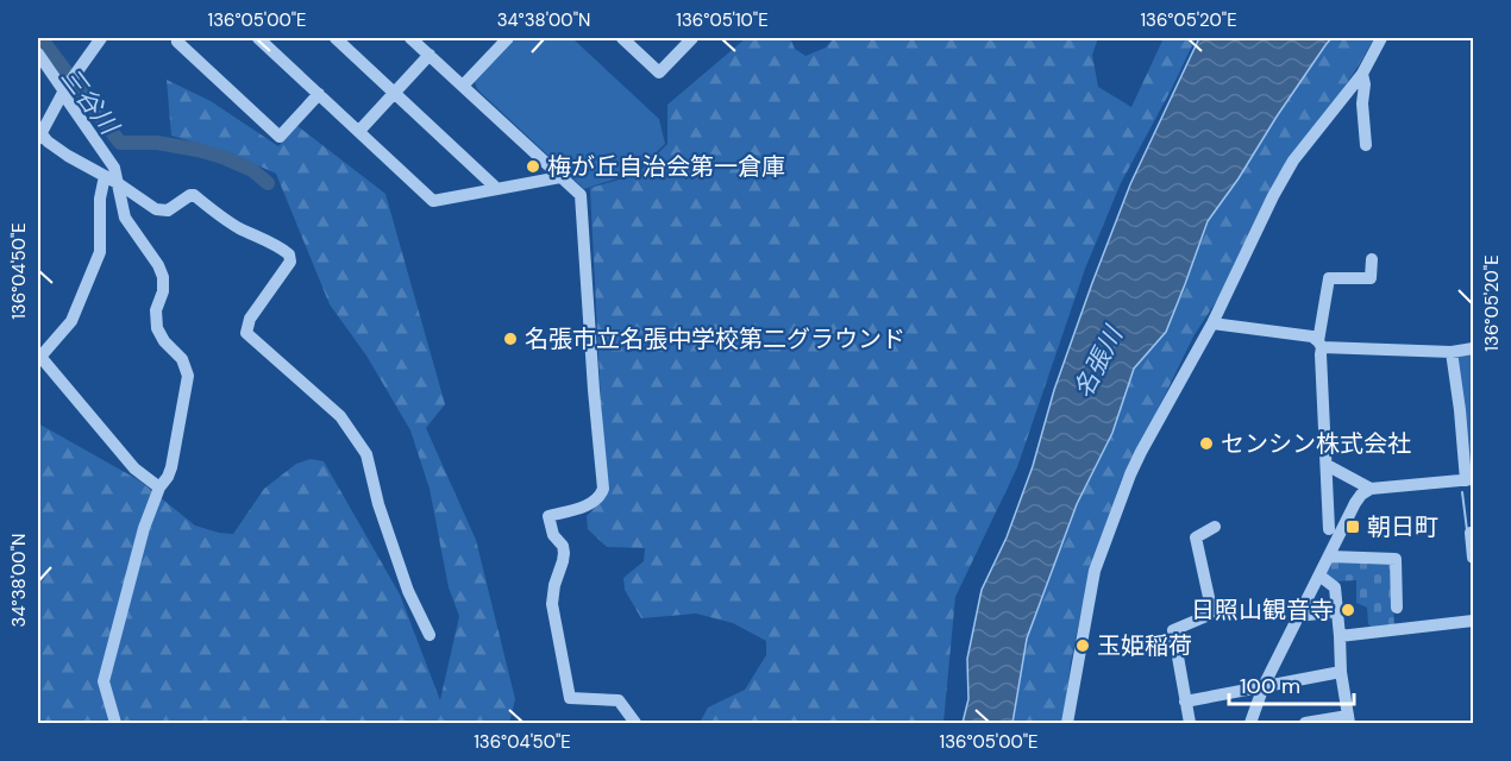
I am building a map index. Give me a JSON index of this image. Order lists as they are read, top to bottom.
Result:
{
  "water": ["三谷川", "名張川"],
  "places": {
    "other": [
      "梅が丘自治会第一倉庫",
      "名張市立名張中学校第二グラウンド",
      "センシン株式会社",
      "日照山観音寺",
      "玉姫稲荷"
    ],
    "transit": ["朝日町"]
  },
  "scale_bar": "100 m",
  "coordinates": [
    "136°05'00\"E",
    "34°38'00\"N",
    "136°05'10\"E",
    "136°05'20\"E",
    "136°04'50\"E"
  ]
}
